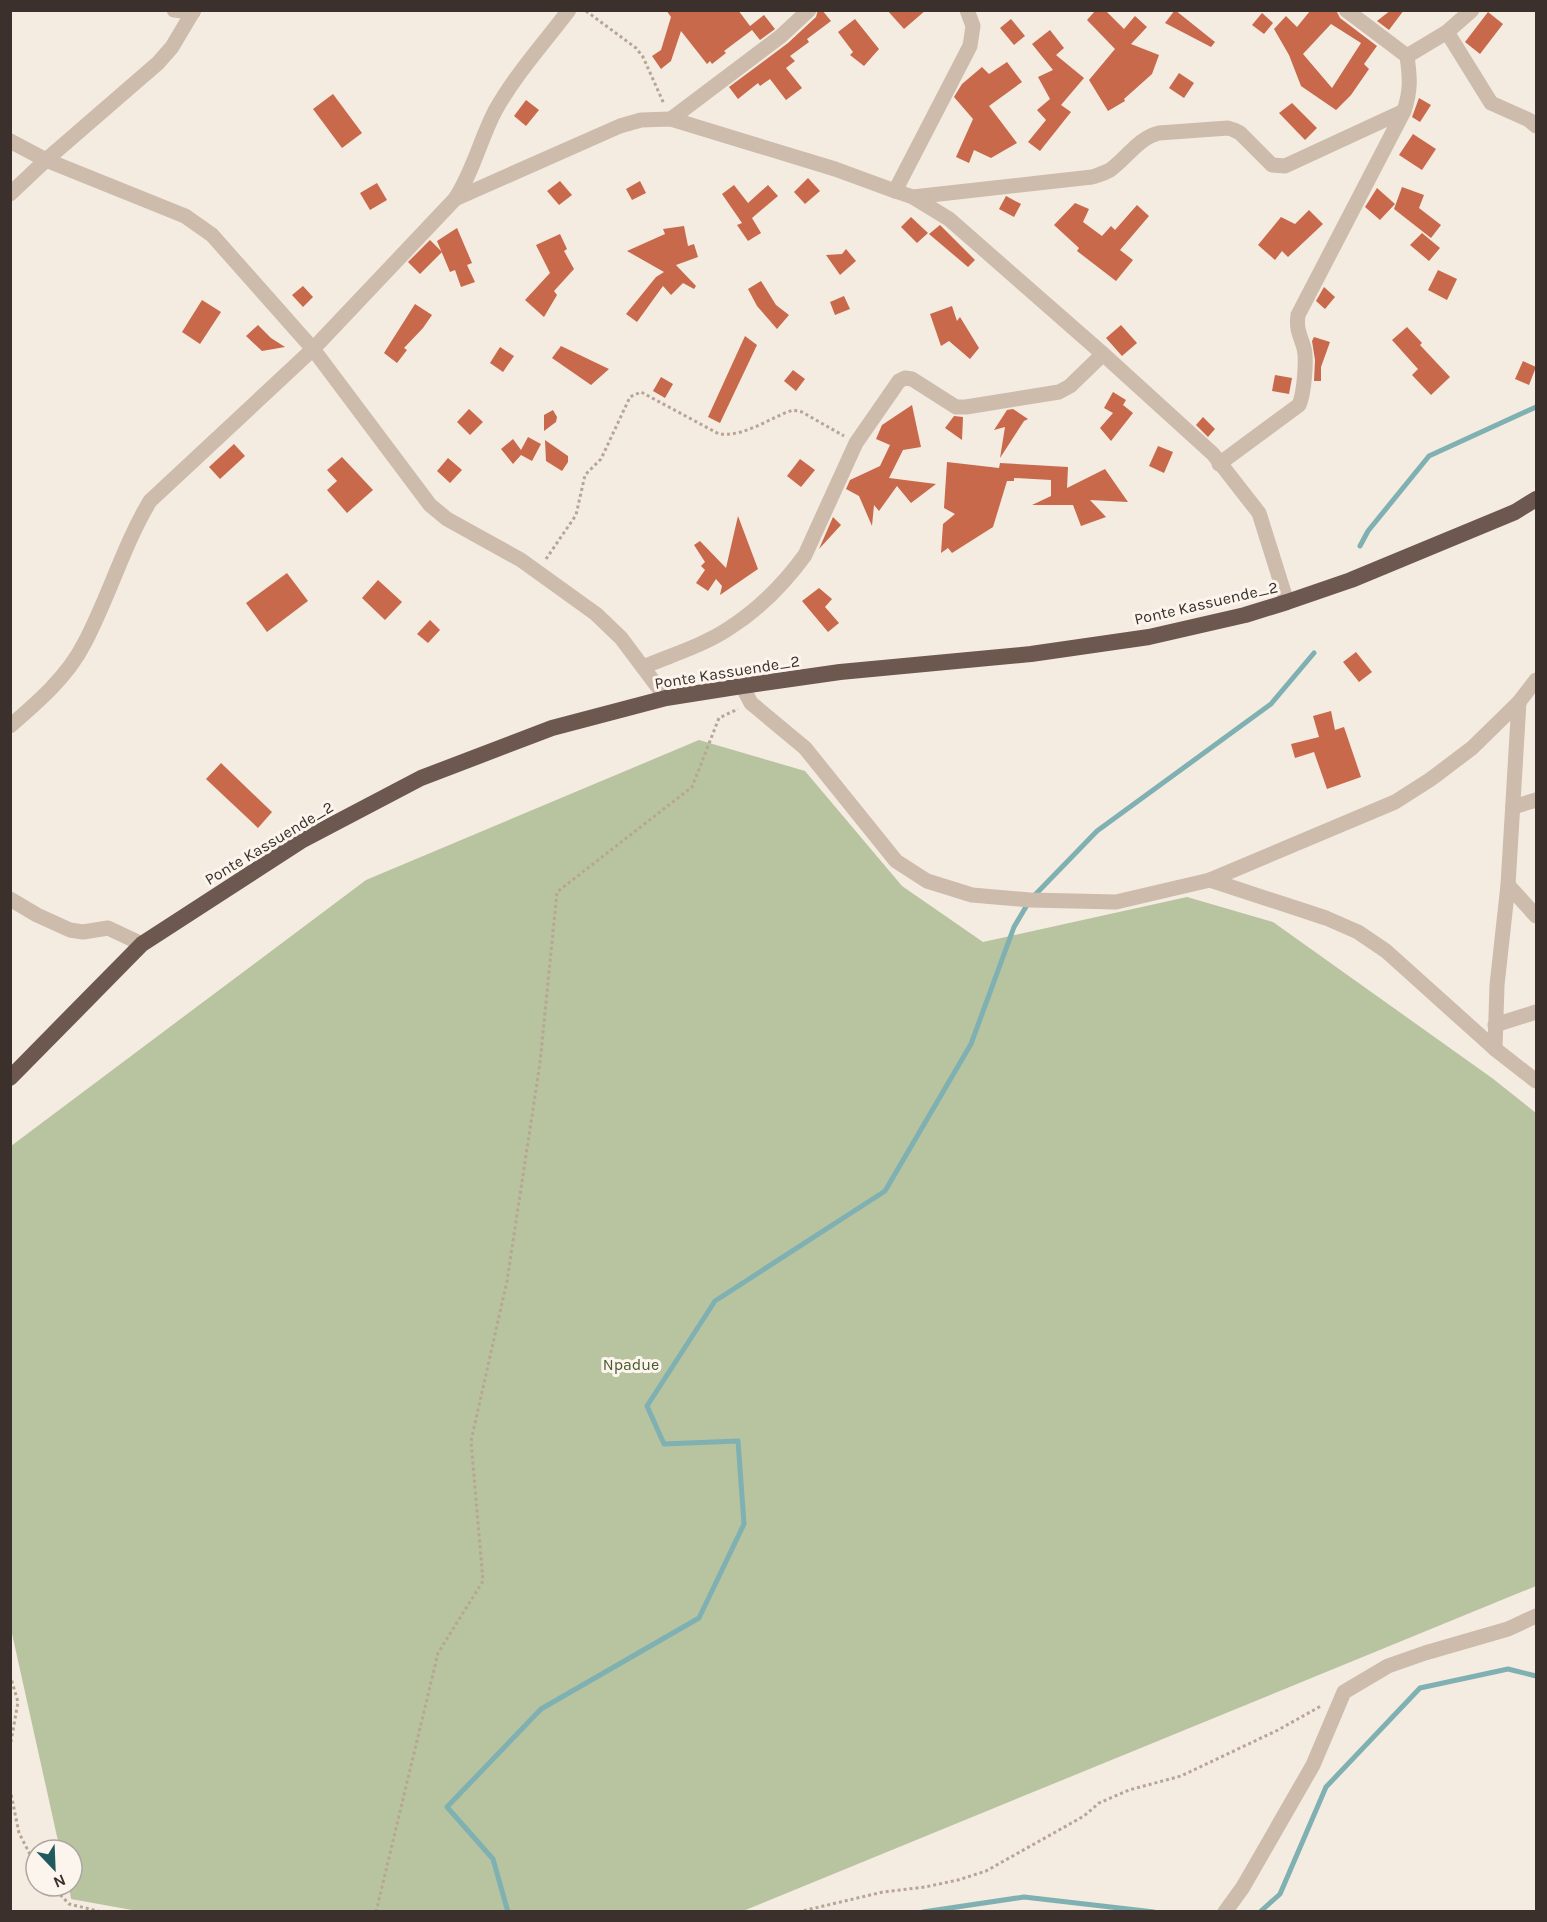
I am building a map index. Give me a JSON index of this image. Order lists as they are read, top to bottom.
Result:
{
  "streets": {
    "highway": ["Ponte Kassuende_2"]
  },
  "parks": ["Npadue"],
  "north": "bottom right"
}
